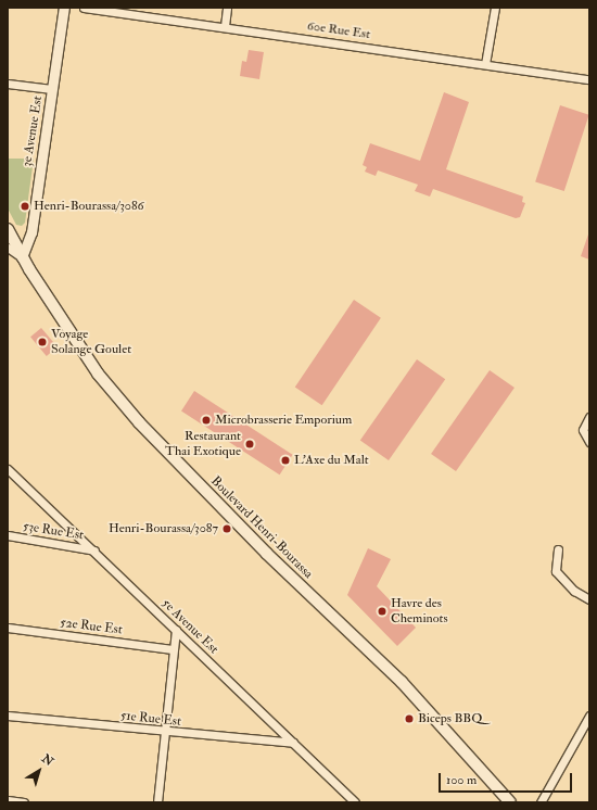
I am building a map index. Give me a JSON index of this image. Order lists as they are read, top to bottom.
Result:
{
  "streets": {
    "main road": ["Boulevard Henri-Bourassa"],
    "street": [
      "60e Rue Est",
      "3e Avenue Est",
      "53e Rue Est",
      "52e Rue Est",
      "5e Avenue Est",
      "51e Rue Est"
    ]
  },
  "crossings": [
    ["3e Avenue Est", "Boulevard Henri-Bourassa"],
    ["53e Rue Est", "5e Avenue Est"],
    ["5e Avenue Est", "51e Rue Est"]
  ],
  "places": [
    "Henri-Bourassa/3086",
    "Voyage Solange Goulet",
    "Microbrasserie Emporium",
    "Restaurant Thai Exotique",
    "L'Axe du Malt",
    "Henri-Bourassa/3087",
    "Havre des Cheminots",
    "Biceps BBQ"
  ],
  "scale_bar": "100 m",
  "north": "top right"
}
